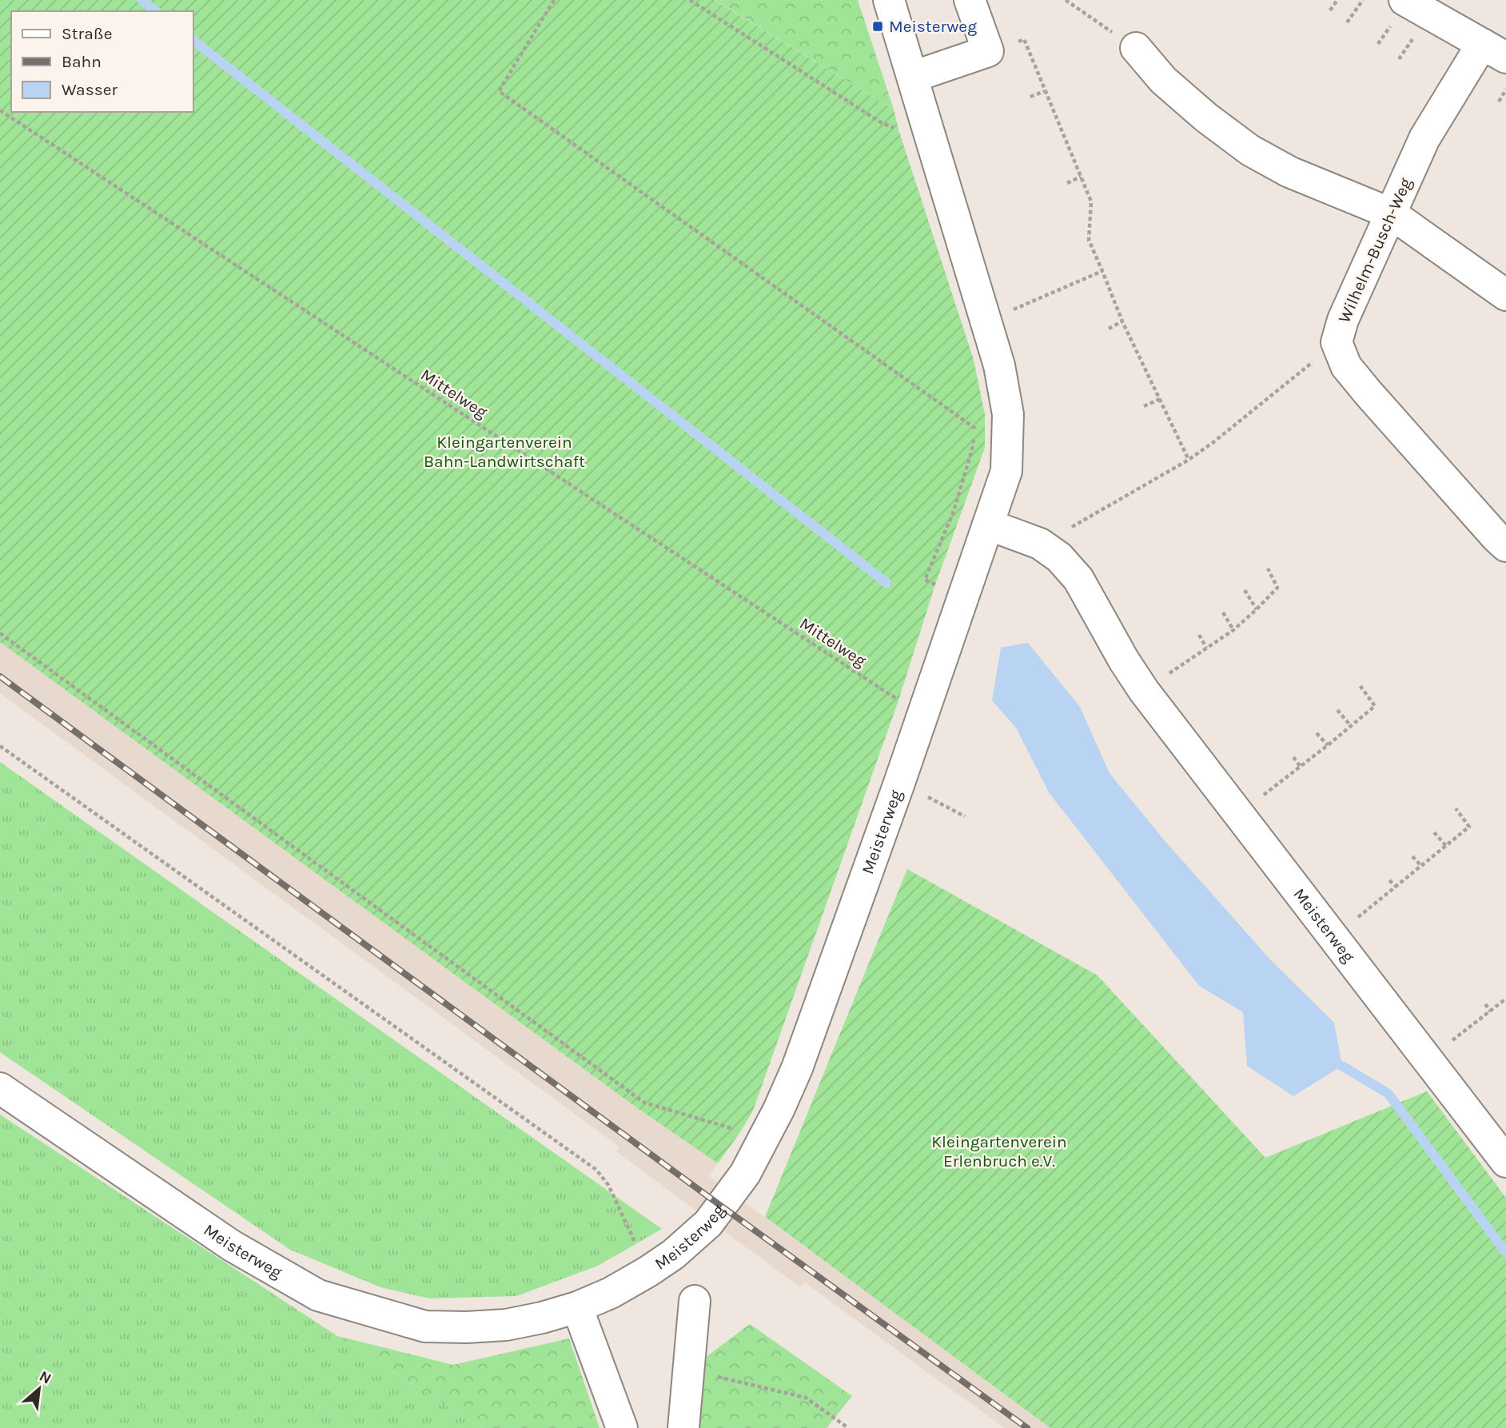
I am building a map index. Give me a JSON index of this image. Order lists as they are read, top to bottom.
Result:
{
  "streets": {
    "street": ["Wilhelm-Busch-Weg", "Meisterweg"],
    "path": ["Mittelweg"]
  },
  "crossings": [
    ["Mittelweg", "Meisterweg"]
  ],
  "parks": ["Kleingartenverein Bahn-Landwirtschaft", "Kleingartenverein Erlenbruch e.V."],
  "places": {
    "transit": ["Meisterweg"]
  },
  "legend": ["Straße", "Bahn", "Wasser"],
  "north": "top right"
}
